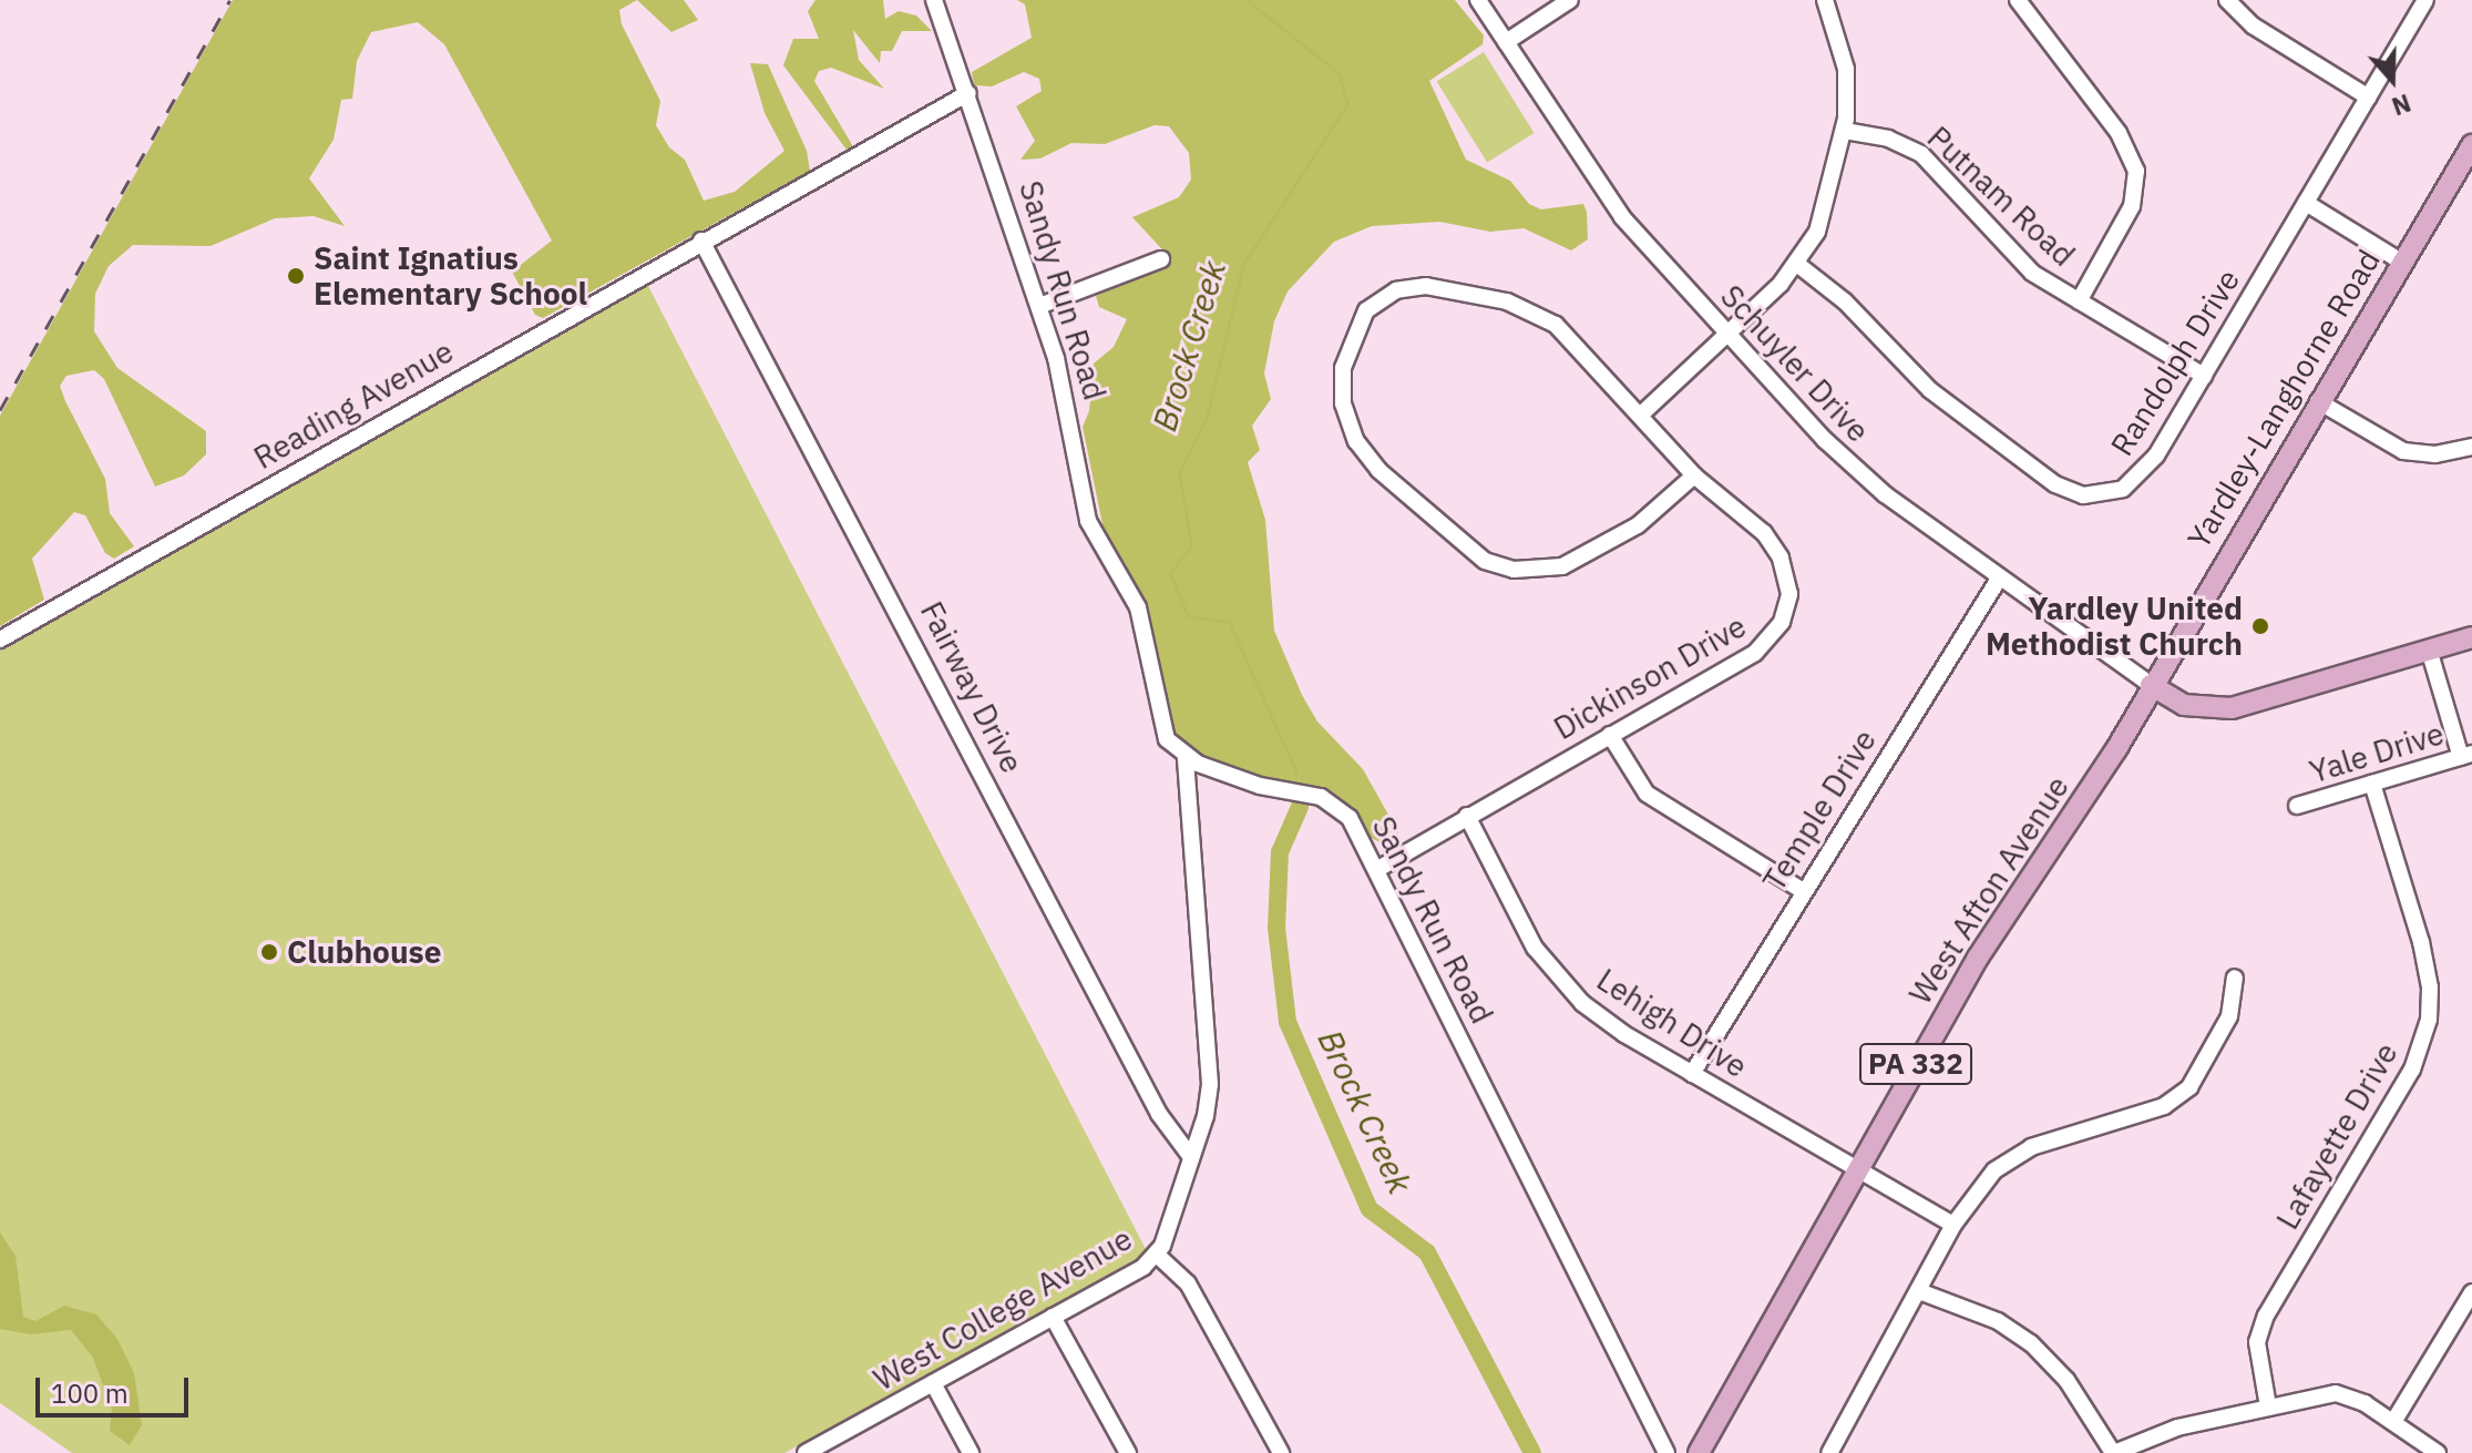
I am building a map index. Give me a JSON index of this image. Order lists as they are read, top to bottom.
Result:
{
  "streets": {
    "main road": ["Yardley-Langhorne Road", "West Afton Avenue", "PA 332"],
    "street": [
      "Putnam Road",
      "Sandy Run Road",
      "Randolph Drive",
      "Schuyler Drive",
      "Reading Avenue",
      "Dickinson Drive",
      "Fairway Drive",
      "Yale Drive",
      "Temple Drive",
      "Lehigh Drive",
      "Lafayette Drive",
      "West College Avenue"
    ]
  },
  "crossings": [
    ["Putnam Road", "Randolph Drive"],
    ["Sandy Run Road", "Reading Avenue"],
    ["Sandy Run Road", "Dickinson Drive"],
    ["Sandy Run Road", "West College Avenue"],
    ["Schuyler Drive", "Yardley-Langhorne Road"],
    ["Schuyler Drive", "Temple Drive"],
    ["Schuyler Drive", "West Afton Avenue"],
    ["Yardley-Langhorne Road", "West Afton Avenue"],
    ["Reading Avenue", "Fairway Drive"],
    ["Dickinson Drive", "Lehigh Drive"],
    ["Fairway Drive", "West College Avenue"],
    ["Yale Drive", "Lafayette Drive"],
    ["Temple Drive", "Lehigh Drive"],
    ["West Afton Avenue", "Lehigh Drive"]
  ],
  "water": ["Brock Creek"],
  "places": ["Saint Ignatius Elementary School", "Yardley United Methodist Church", "Clubhouse"],
  "scale_bar": "100 m",
  "north": "bottom"
}
